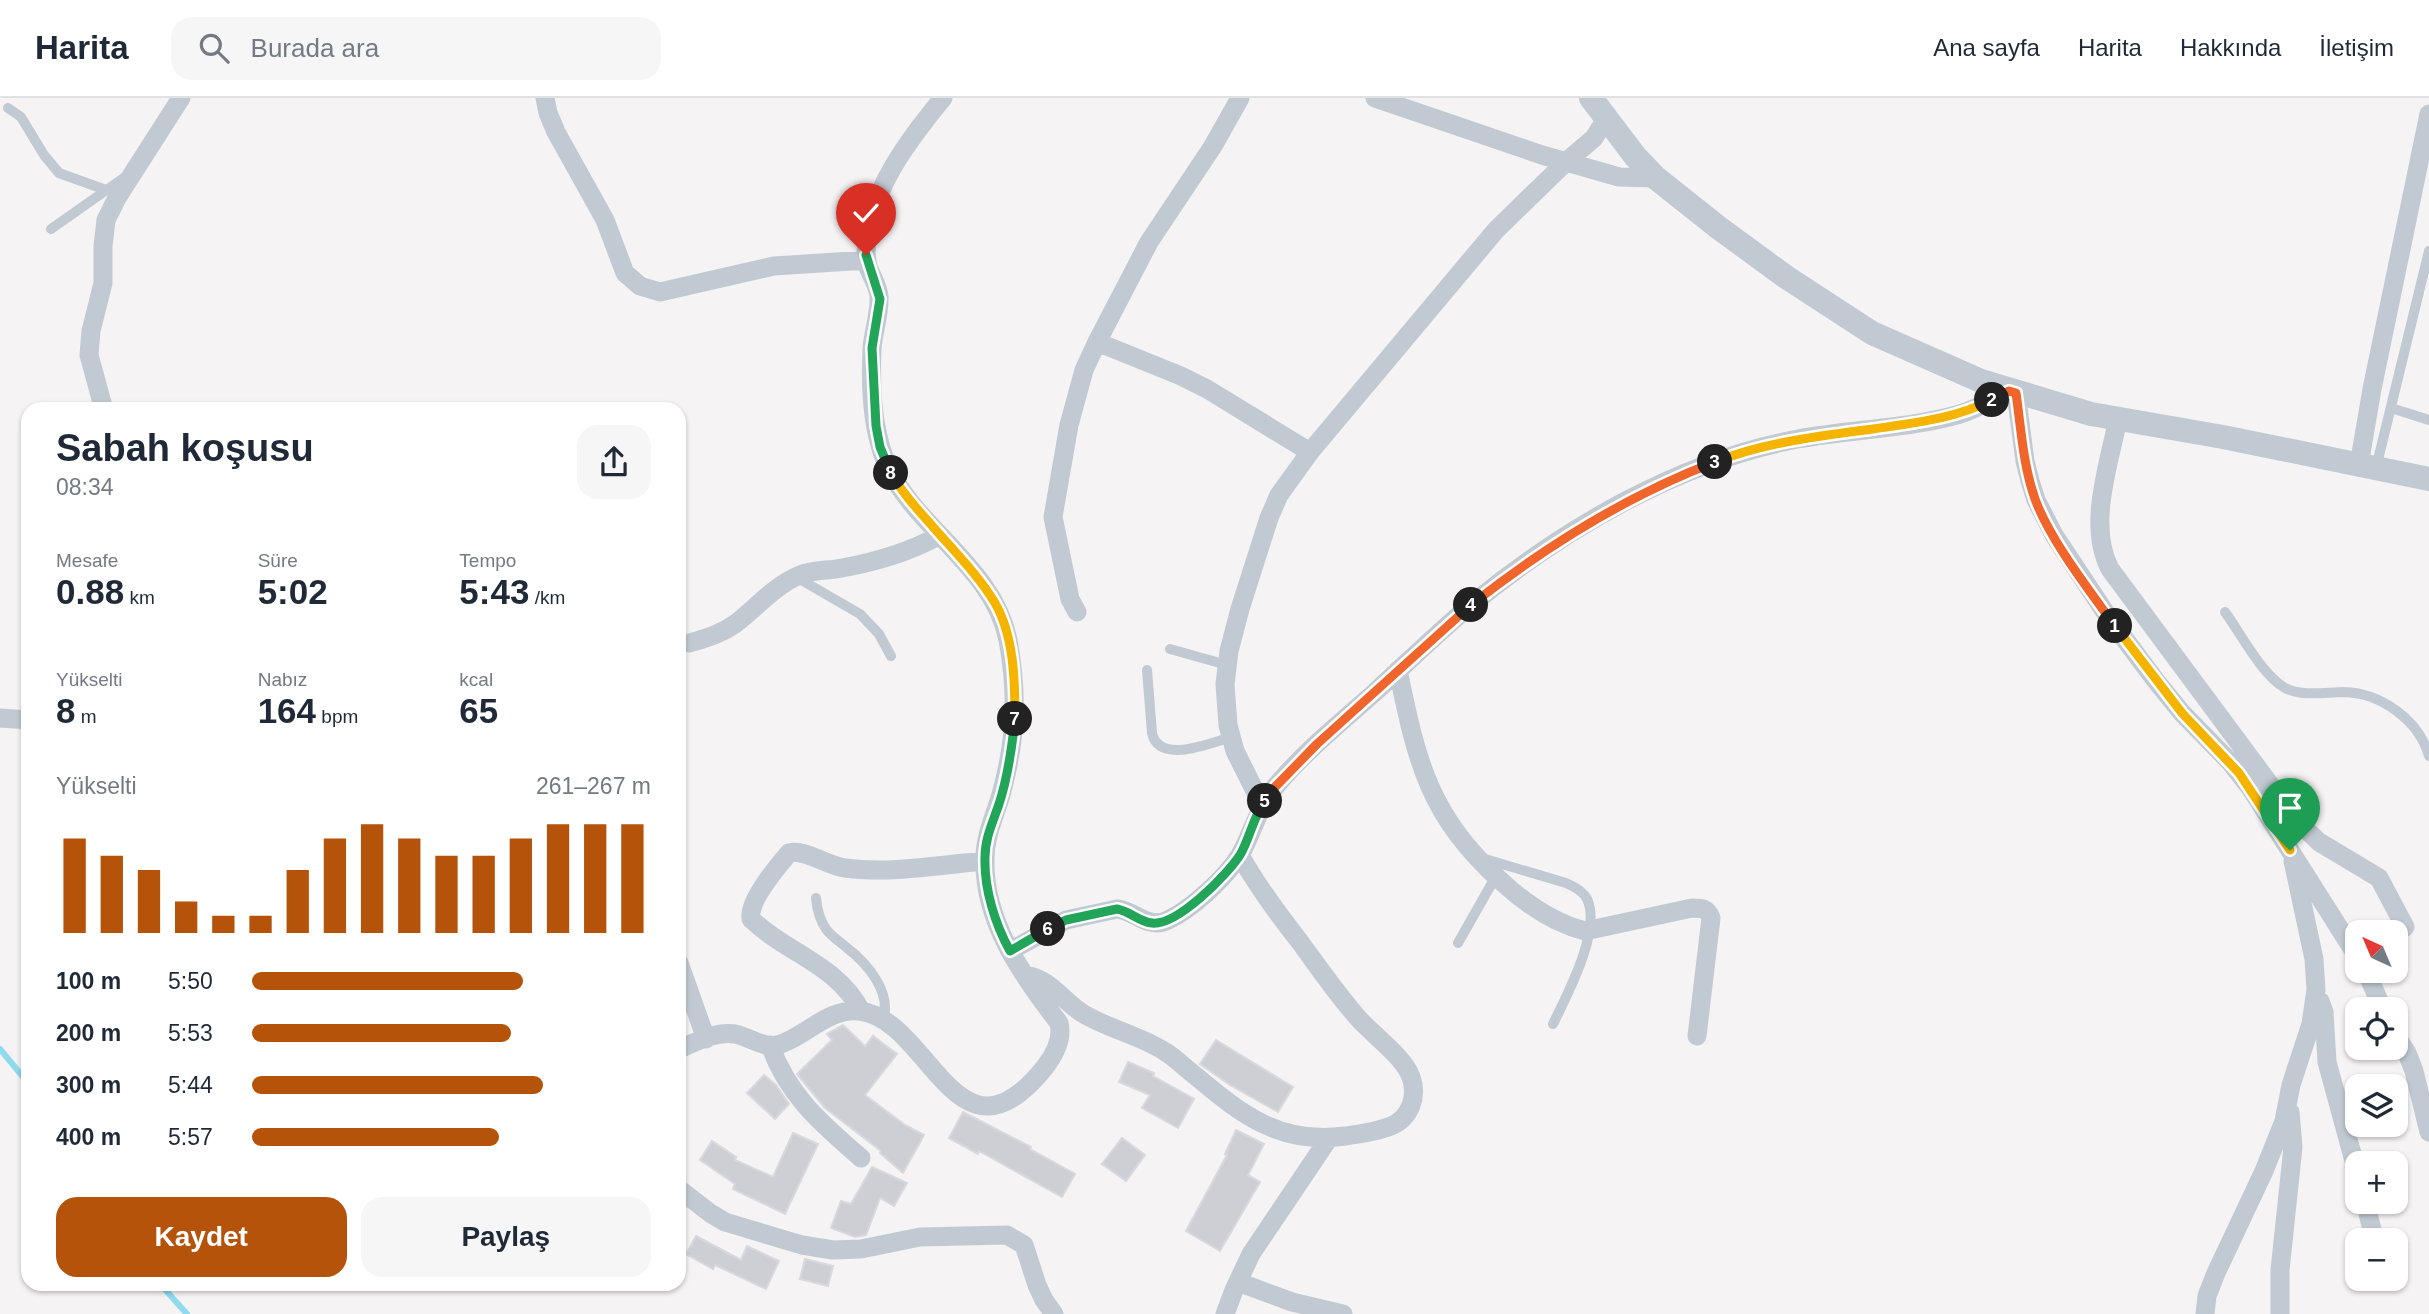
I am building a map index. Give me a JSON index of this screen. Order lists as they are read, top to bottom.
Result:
{
  "north": "top left",
  "page": {
    "header": "Harita",
    "search": "Burada ara",
    "nav": [
      "Ana sayfa",
      "Harita",
      "Hakkında",
      "İletişim"
    ],
    "pins": [
      "2",
      "3",
      "8",
      "4",
      "1",
      "7",
      "5",
      "6"
    ],
    "heading": ["Sabah koşusu", "08:34"],
    "stats": [
      ["Mesafe", "0.88 km"],
      ["Süre", "5:02"],
      ["Tempo", "5:43 /km"],
      ["Yükselti", "8 m"],
      ["Nabız", "164 bpm"],
      ["kcal", "65"]
    ],
    "chart": ["Yükselti", "261–267 m"],
    "map_buttons": ["+", "−"],
    "list": [
      {
        "name": "100 m",
        "note": "5:50"
      },
      {
        "name": "200 m",
        "note": "5:53"
      },
      {
        "name": "300 m",
        "note": "5:44"
      },
      {
        "name": "400 m",
        "note": "5:57"
      }
    ],
    "buttons": ["Kaydet", "Paylaş"]
  }
}
